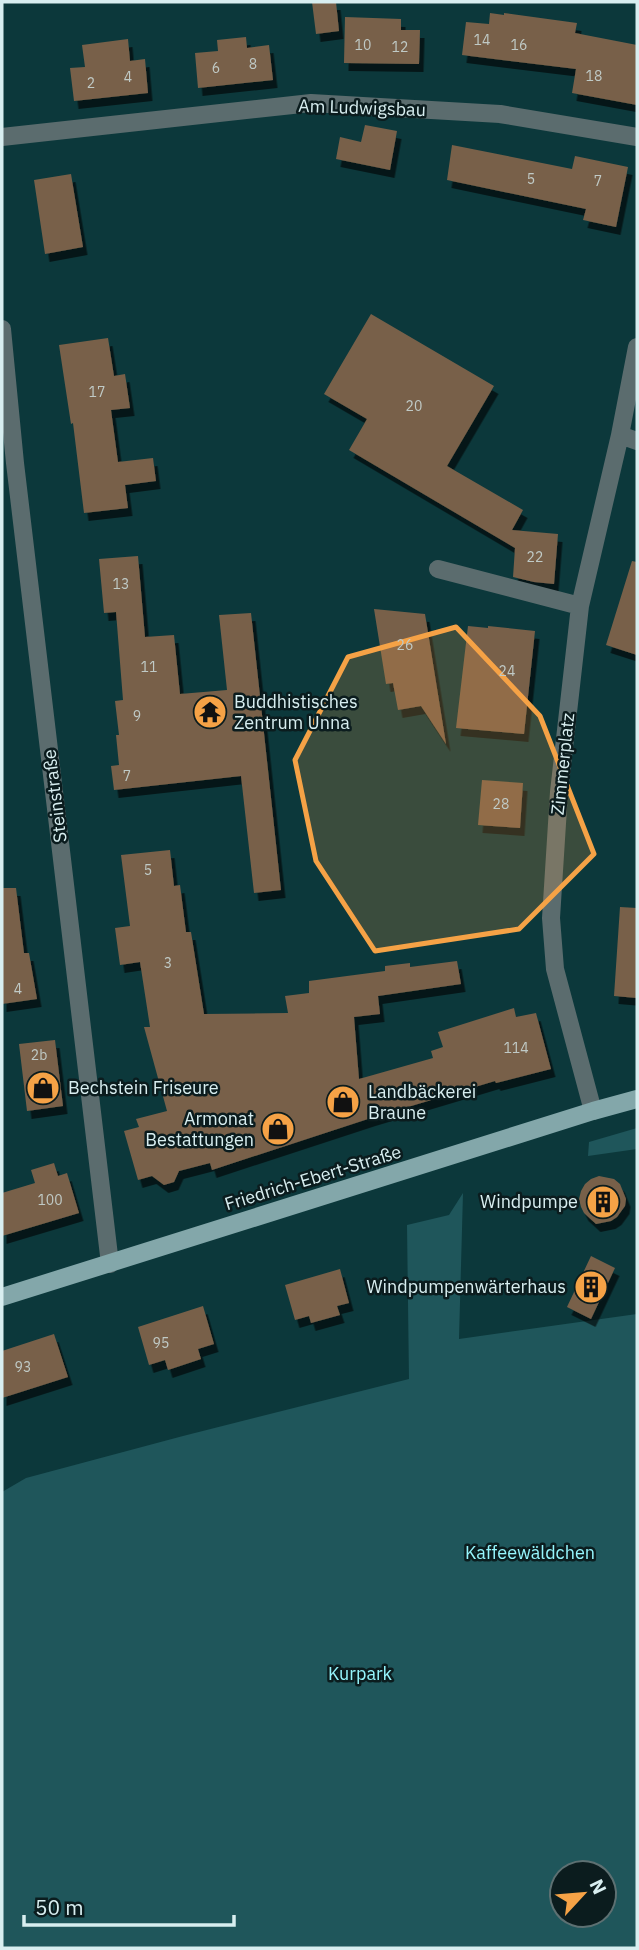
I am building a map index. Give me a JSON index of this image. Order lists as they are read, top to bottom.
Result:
{
  "streets": {
    "main road": ["Friedrich-Ebert-Straße"],
    "street": ["Am Ludwigsbau", "Zimmerplatz", "Steinstraße"]
  },
  "crossings": [
    ["Zimmerplatz", "Friedrich-Ebert-Straße"],
    ["Steinstraße", "Friedrich-Ebert-Straße"]
  ],
  "parks": ["Kaffeewäldchen", "Kurpark"],
  "places": {
    "temple": ["Buddhistisches Zentrum Unna"],
    "shop": ["Bechstein Friseure", "Landbäckerei Braune", "Armonat Bestattungen"],
    "building": ["Windpumpe", "Windpumpenwärterhaus"]
  },
  "house_numbers": [
    "14",
    "10",
    "16",
    "12",
    "8",
    "6",
    "18",
    "4",
    "2",
    "5",
    "7",
    "17",
    "20",
    "22",
    "13",
    "26",
    "11",
    "24",
    "9",
    "7",
    "28",
    "5",
    "3",
    "4",
    "114",
    "2b",
    "100",
    "95",
    "93"
  ],
  "scale_bar": "50 m",
  "north": "top right"
}
